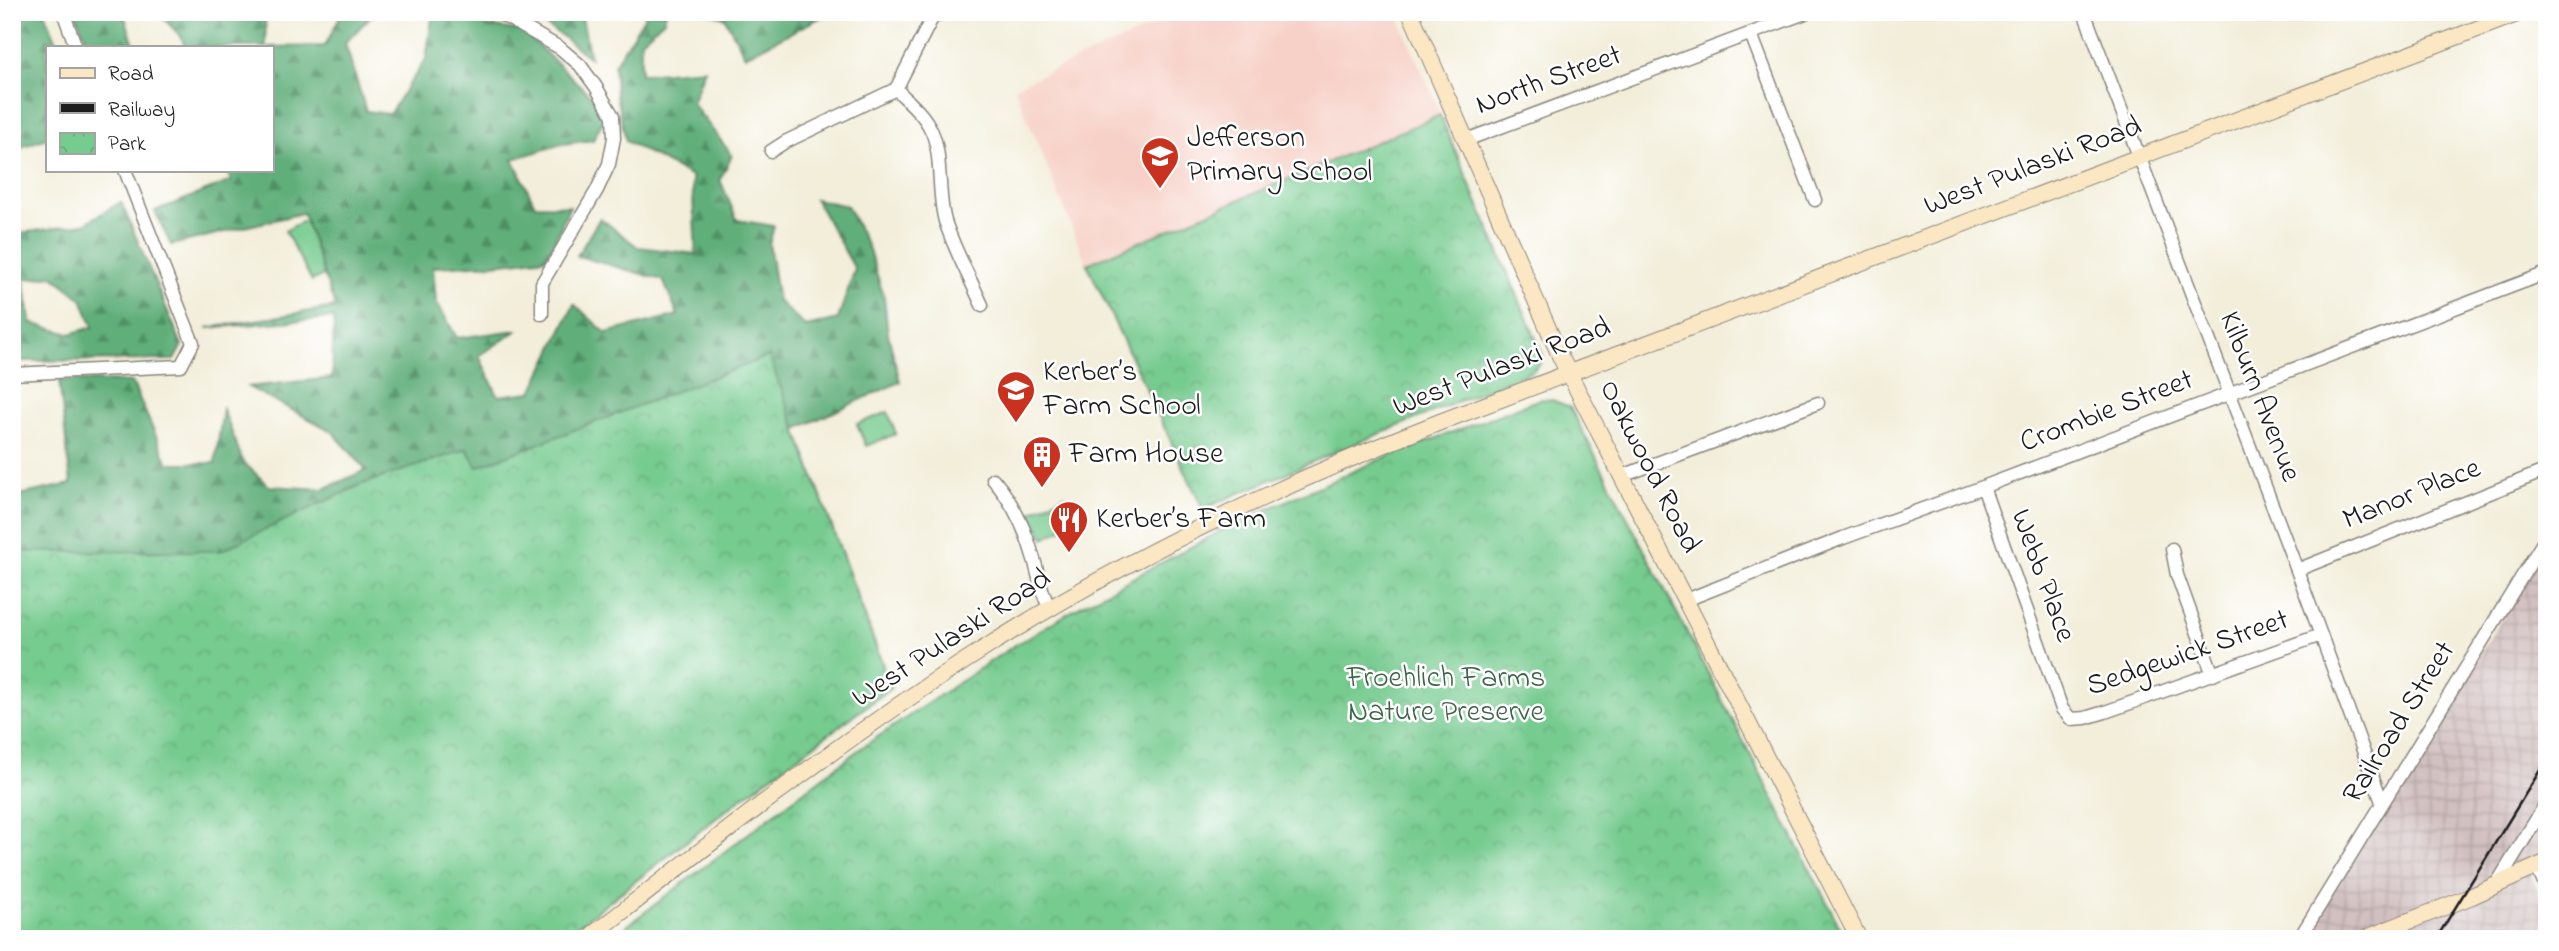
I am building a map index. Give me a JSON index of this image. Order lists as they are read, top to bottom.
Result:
{
  "streets": {
    "main road": ["West Pulaski Road", "Oakwood Road"],
    "street": [
      "North Street",
      "Kilburn Avenue",
      "Crombie Street",
      "Manor Place",
      "Webb Place",
      "Sedgewick Street",
      "Railroad Street"
    ]
  },
  "crossings": [
    ["North Street", "Oakwood Road"],
    ["West Pulaski Road", "Kilburn Avenue"],
    ["West Pulaski Road", "Oakwood Road"],
    ["Kilburn Avenue", "Crombie Street"],
    ["Kilburn Avenue", "Manor Place"],
    ["Kilburn Avenue", "Sedgewick Street"],
    ["Kilburn Avenue", "Railroad Street"],
    ["Crombie Street", "Oakwood Road"],
    ["Crombie Street", "Webb Place"],
    ["Webb Place", "Sedgewick Street"]
  ],
  "parks": ["Froehlich Farms Nature Preserve"],
  "places": {
    "school or university": ["Jefferson Primary School", "Kerber’s Farm School"],
    "building": ["Farm House"],
    "restaurant": ["Kerber’s Farm"]
  },
  "legend": ["Road", "Railway", "Park"]
}
